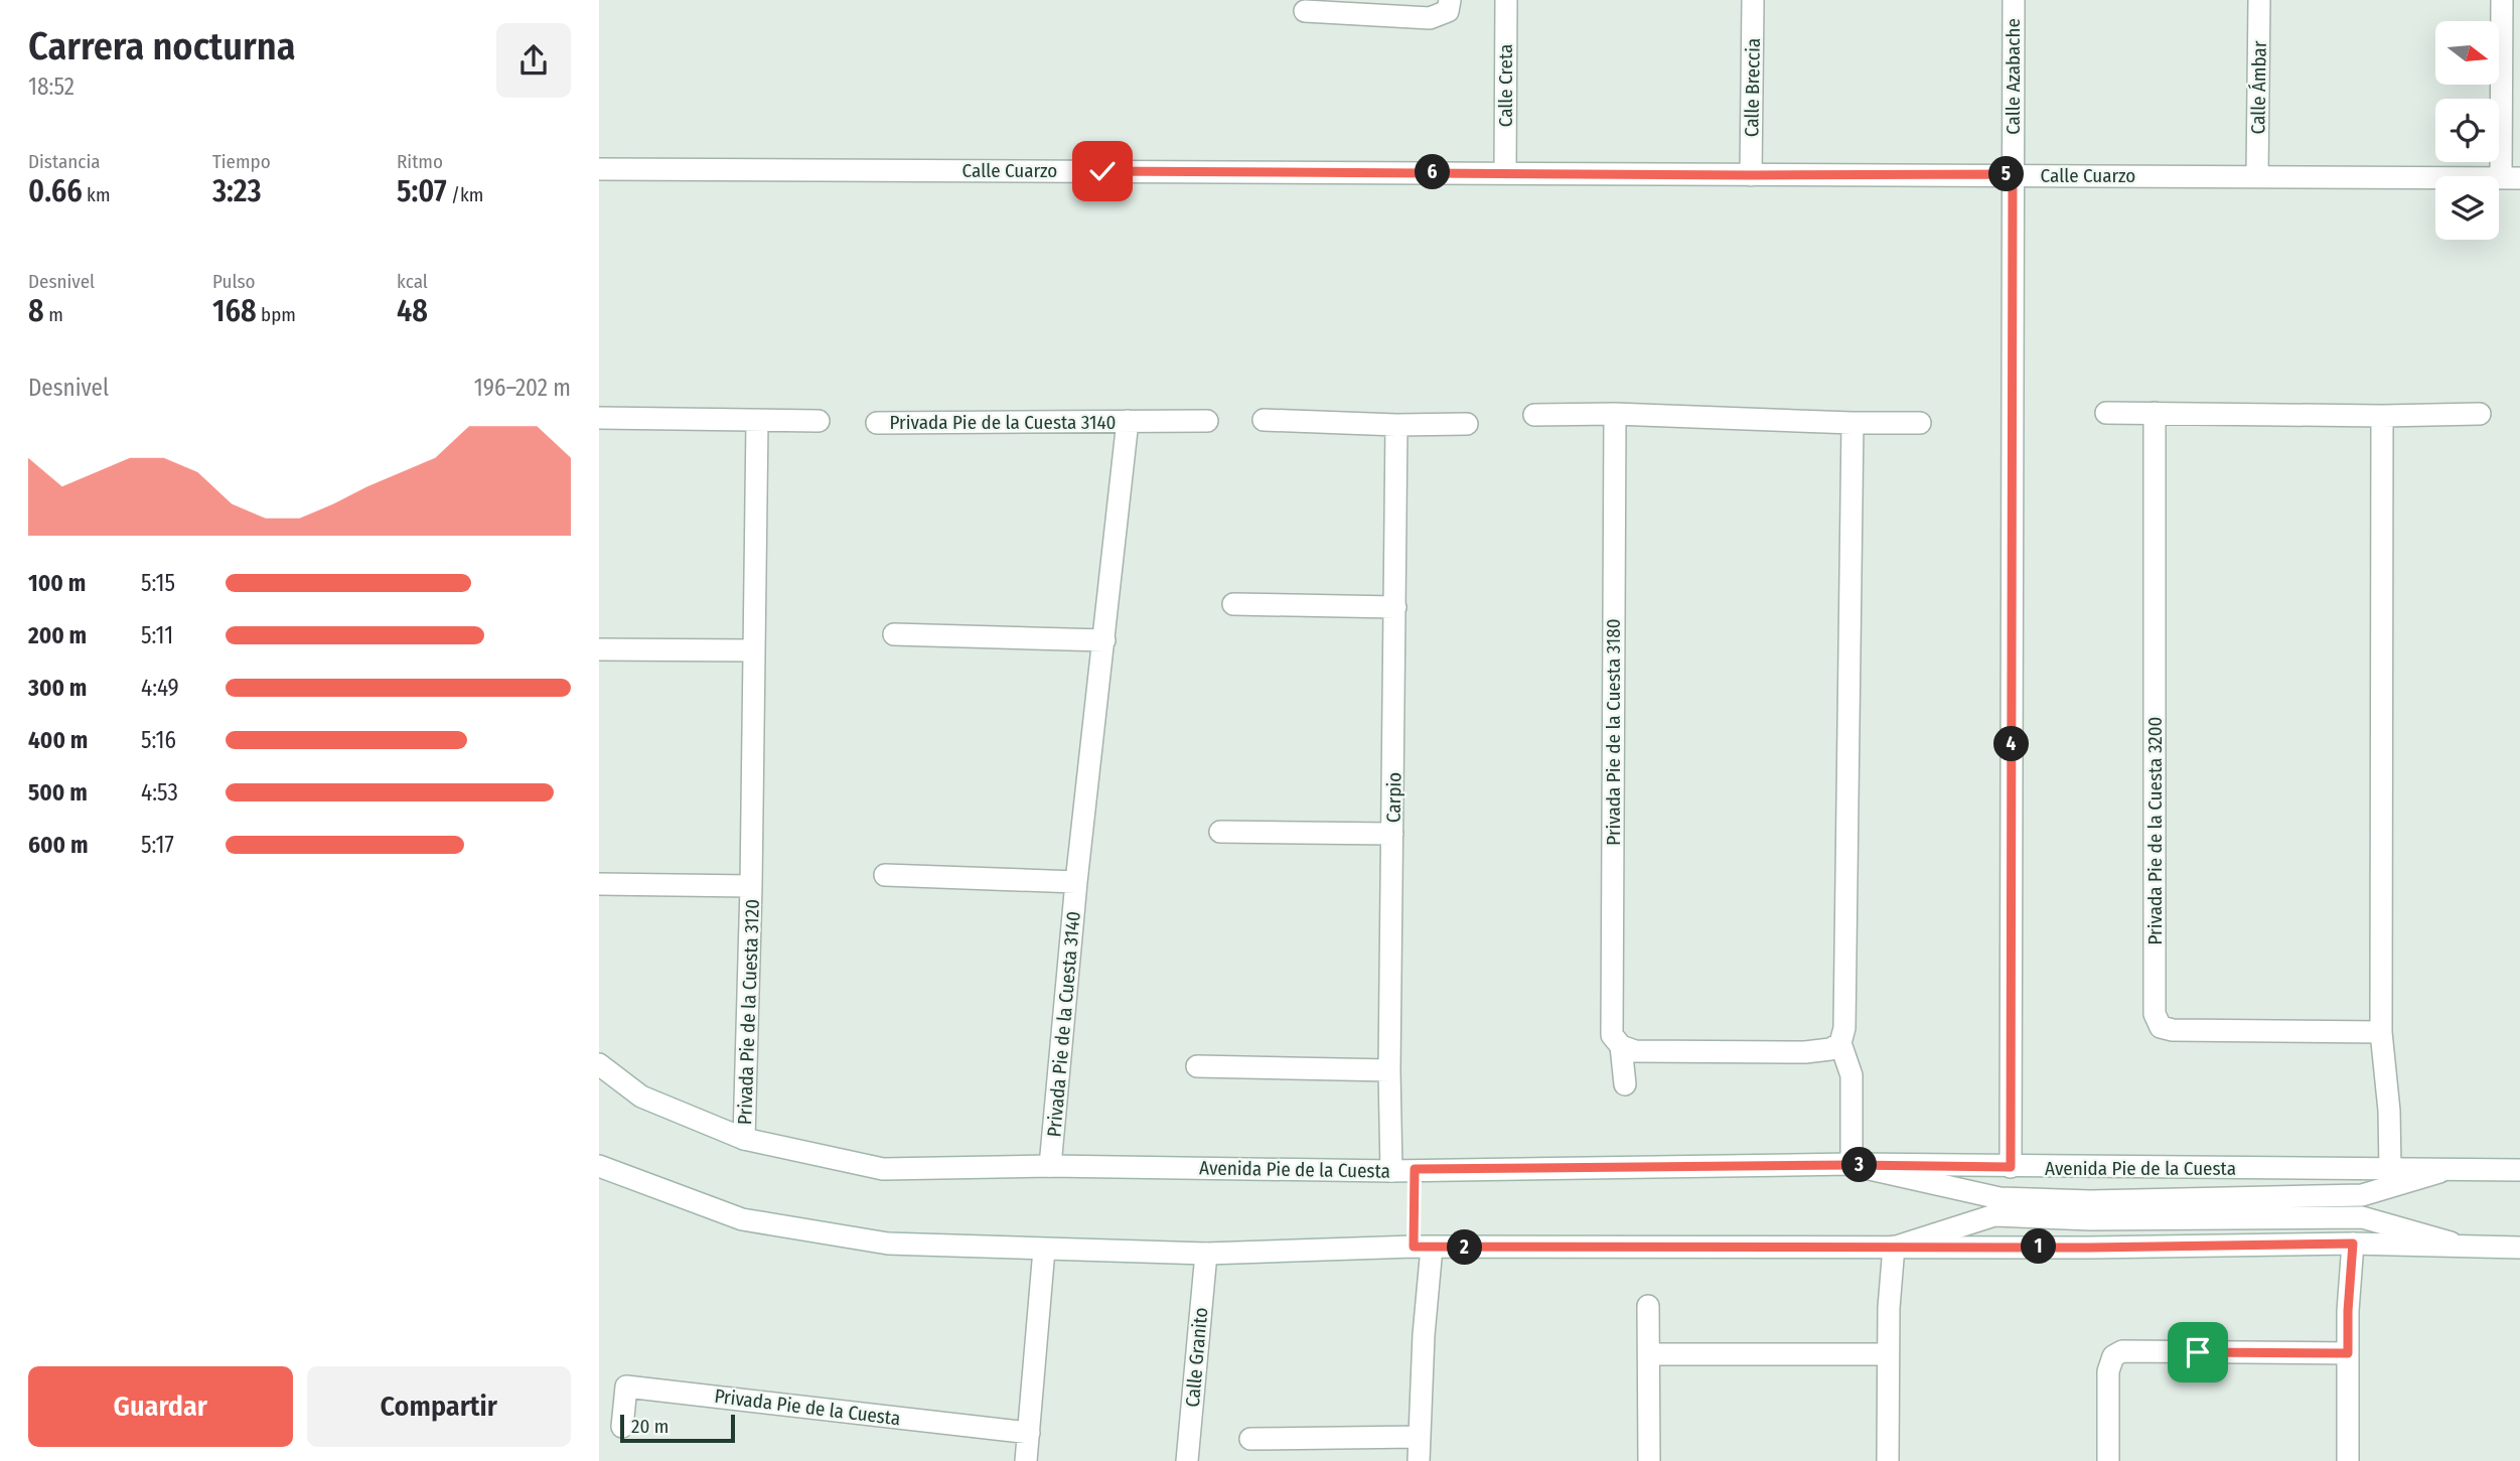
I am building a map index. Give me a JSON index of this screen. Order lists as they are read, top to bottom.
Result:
{
  "streets": {
    "street": [
      "Calle Azabache",
      "Calle Creta",
      "Calle Breccia",
      "Calle Ámbar",
      "Calle Cuarzo",
      "Privada Pie de la Cuesta 3140",
      "Privada Pie de la Cuesta 3180",
      "Carpio",
      "Privada Pie de la Cuesta 3200",
      "Privada Pie de la Cuesta 3120",
      "Avenida Pie de la Cuesta",
      "Calle Granito",
      "Privada Pie de la Cuesta"
    ]
  },
  "crossings": [
    ["Calle Azabache", "Calle Cuarzo"],
    ["Calle Azabache", "Avenida Pie de la Cuesta"],
    ["Calle Creta", "Calle Cuarzo"],
    ["Calle Breccia", "Calle Cuarzo"],
    ["Calle Ámbar", "Calle Cuarzo"],
    ["Privada Pie de la Cuesta 3140", "Avenida Pie de la Cuesta"],
    ["Carpio", "Avenida Pie de la Cuesta"],
    ["Privada Pie de la Cuesta 3120", "Avenida Pie de la Cuesta"]
  ],
  "scale_bar": "20 m",
  "north": "right",
  "page": {
    "heading": ["Carrera nocturna", "18:52"],
    "stats": [
      ["Distancia", "0.66 km"],
      ["Tiempo", "3:23"],
      ["Ritmo", "5:07 /km"],
      ["Desnivel", "8 m"],
      ["Pulso", "168 bpm"],
      ["kcal", "48"]
    ],
    "pins": [
      "6",
      "5",
      "4",
      "3",
      "1",
      "2"
    ],
    "chart": ["Desnivel", "196–202 m"],
    "list": [
      {
        "name": "100 m",
        "note": "5:15"
      },
      {
        "name": "200 m",
        "note": "5:11"
      },
      {
        "name": "300 m",
        "note": "4:49"
      },
      {
        "name": "400 m",
        "note": "5:16"
      },
      {
        "name": "500 m",
        "note": "4:53"
      },
      {
        "name": "600 m",
        "note": "5:17"
      }
    ],
    "buttons": ["Guardar", "Compartir"],
    "scale": "20 m"
  }
}
